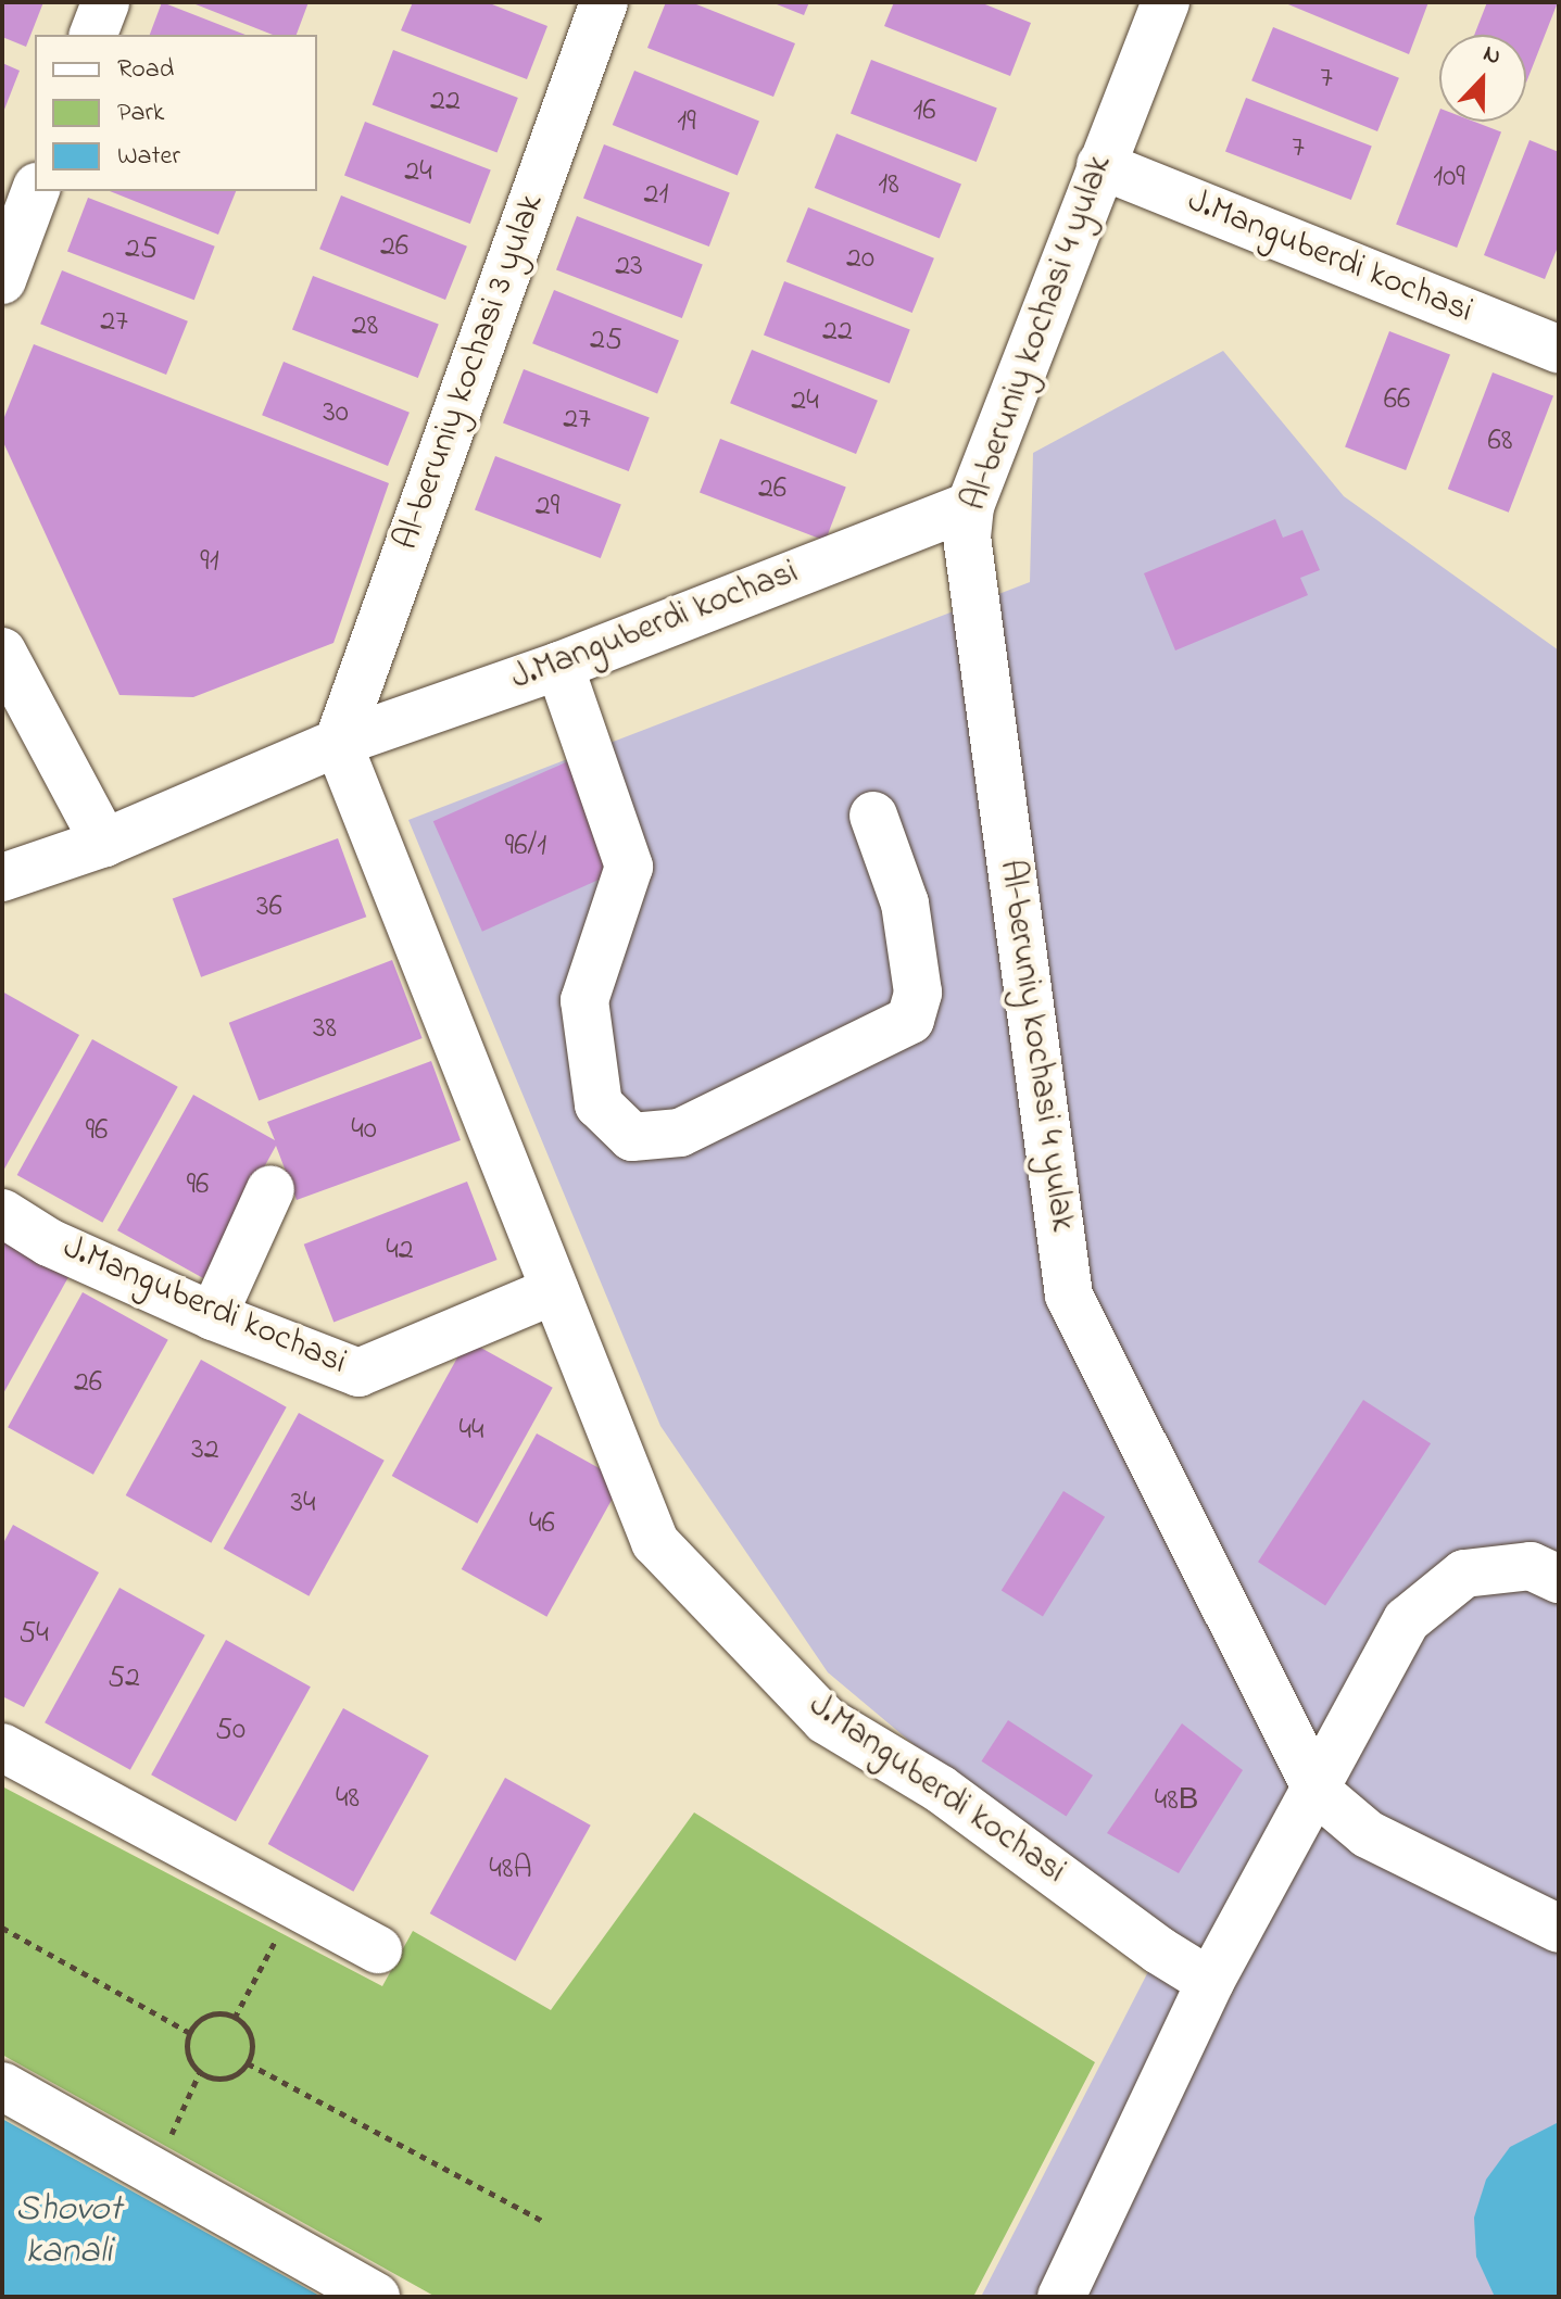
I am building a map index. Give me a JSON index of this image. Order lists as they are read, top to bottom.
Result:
{
  "streets": {
    "street": ["J.Manguberdi kochasi", "Al-beruniy kochasi 4 yulak", "Al-beruniy kochasi 3 yulak"]
  },
  "crossings": [
    ["J.Manguberdi kochasi", "Al-beruniy kochasi 4 yulak"],
    ["J.Manguberdi kochasi", "Al-beruniy kochasi 3 yulak"]
  ],
  "water": ["Shovot kanali"],
  "house_numbers": [
    "7",
    "22",
    "16",
    "19",
    "7",
    "24",
    "109",
    "18",
    "21",
    "26",
    "25",
    "20",
    "23",
    "27",
    "28",
    "22",
    "25",
    "66",
    "24",
    "30",
    "27",
    "68",
    "26",
    "29",
    "91",
    "96/1",
    "36",
    "38",
    "40",
    "96",
    "96",
    "42",
    "26",
    "44",
    "32",
    "34",
    "46",
    "54",
    "52",
    "50",
    "48",
    "48В",
    "48A"
  ],
  "legend": ["Road", "Park", "Water"],
  "north": "top"
}
